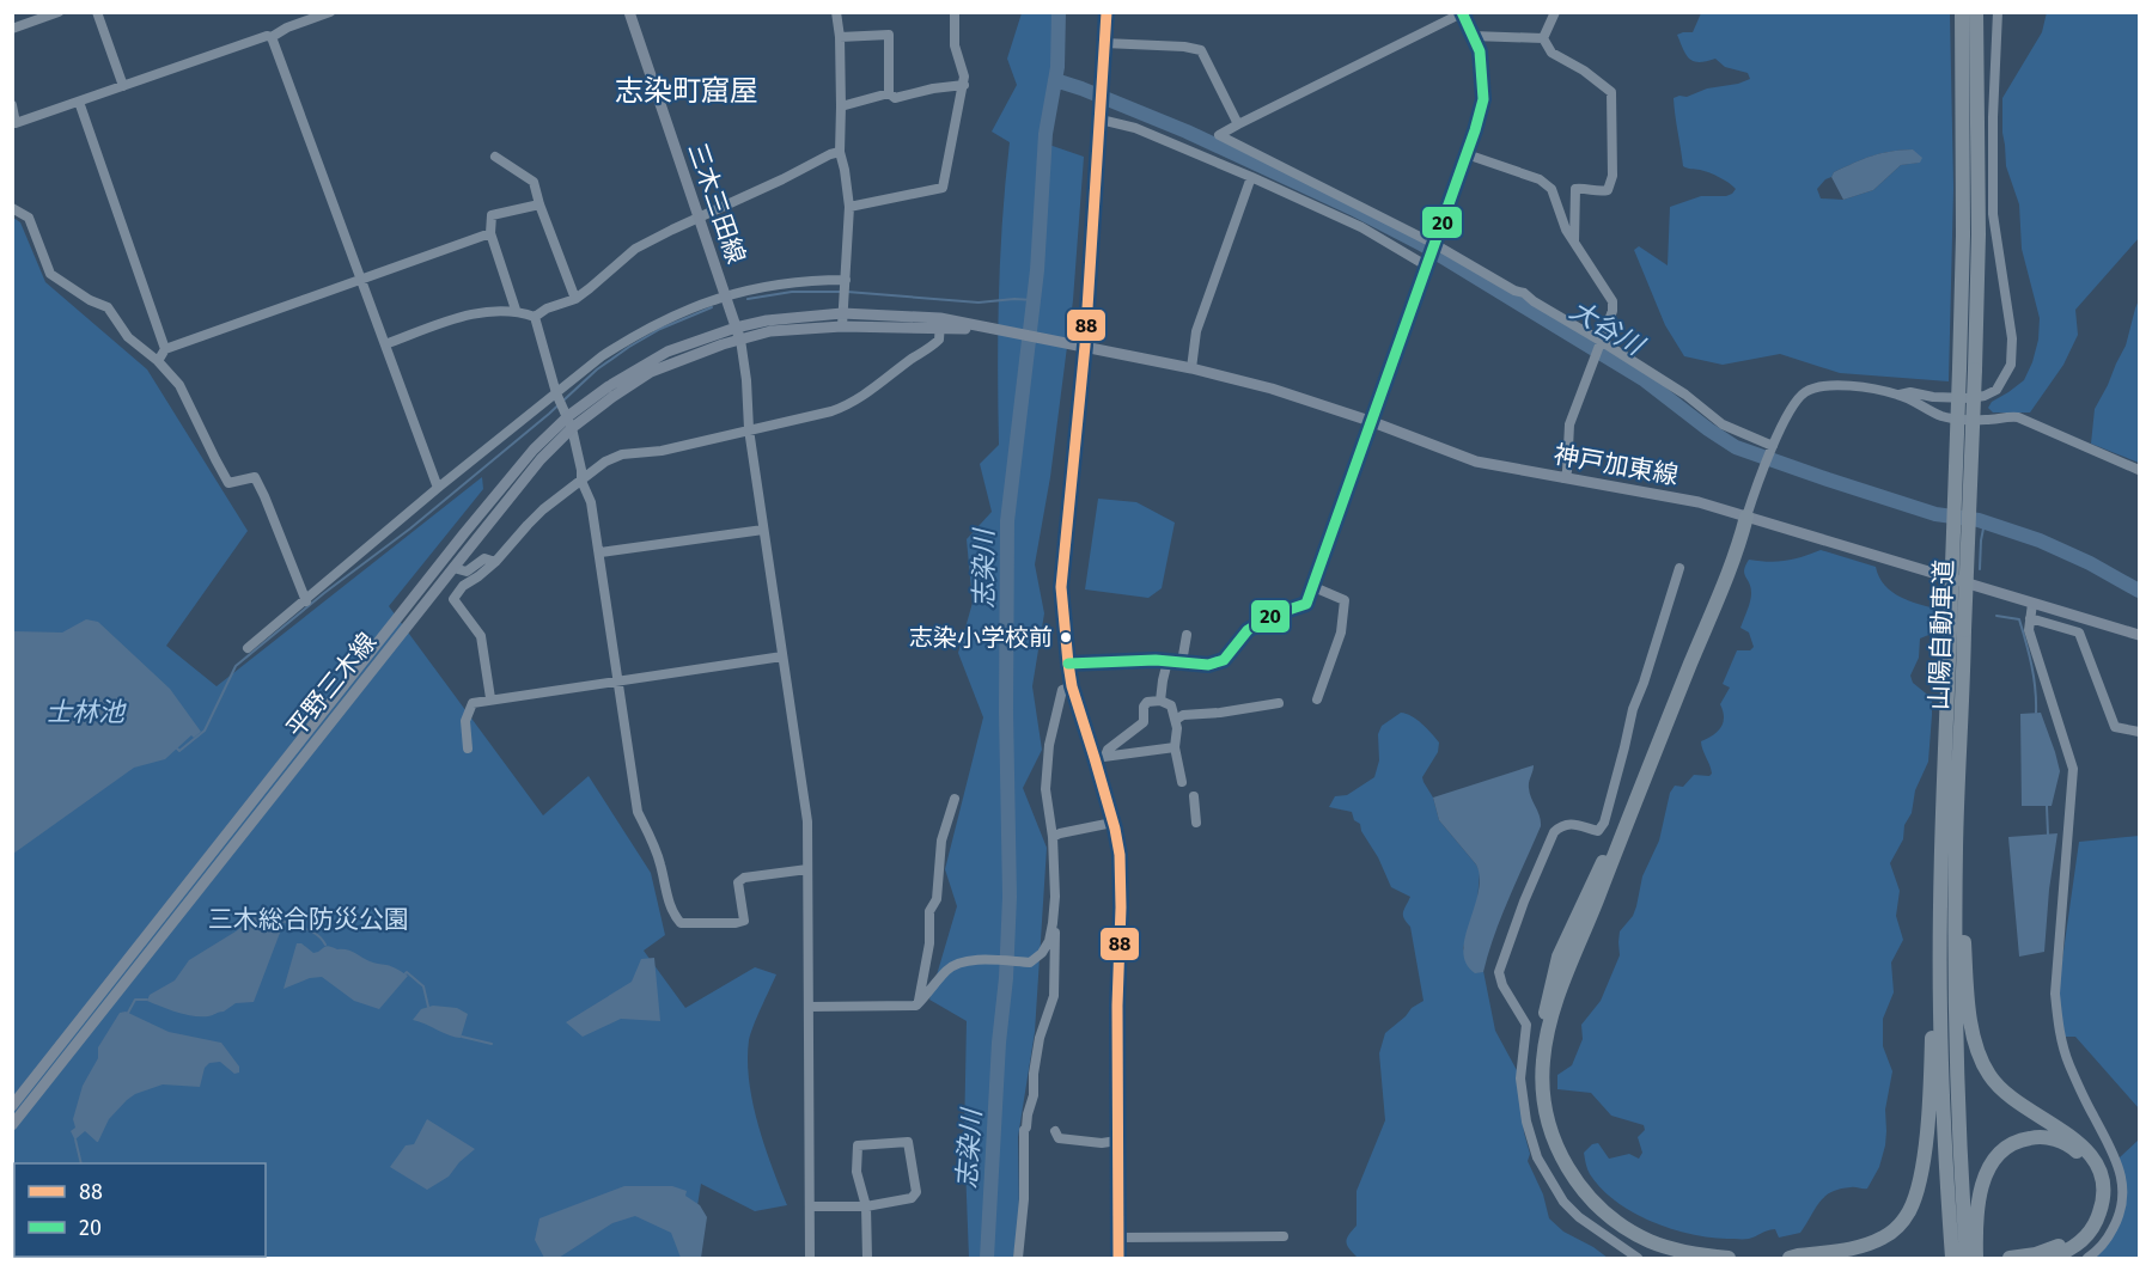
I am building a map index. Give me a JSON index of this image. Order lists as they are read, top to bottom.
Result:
{
  "streets": {
    "highway": ["山陽自動車道"],
    "main road": ["三木三田線", "神戸加東線", "平野三木線"]
  },
  "crossings": [
    ["三木三田線", "平野三木線"]
  ],
  "districts": ["志染町窟屋"],
  "water": ["大谷川", "志染川", "士林池"],
  "parks": ["三木総合防災公園"],
  "places": ["志染小学校前"],
  "lines": ["transit line 88", "transit line 20"],
  "legend": ["88", "20"]
}
